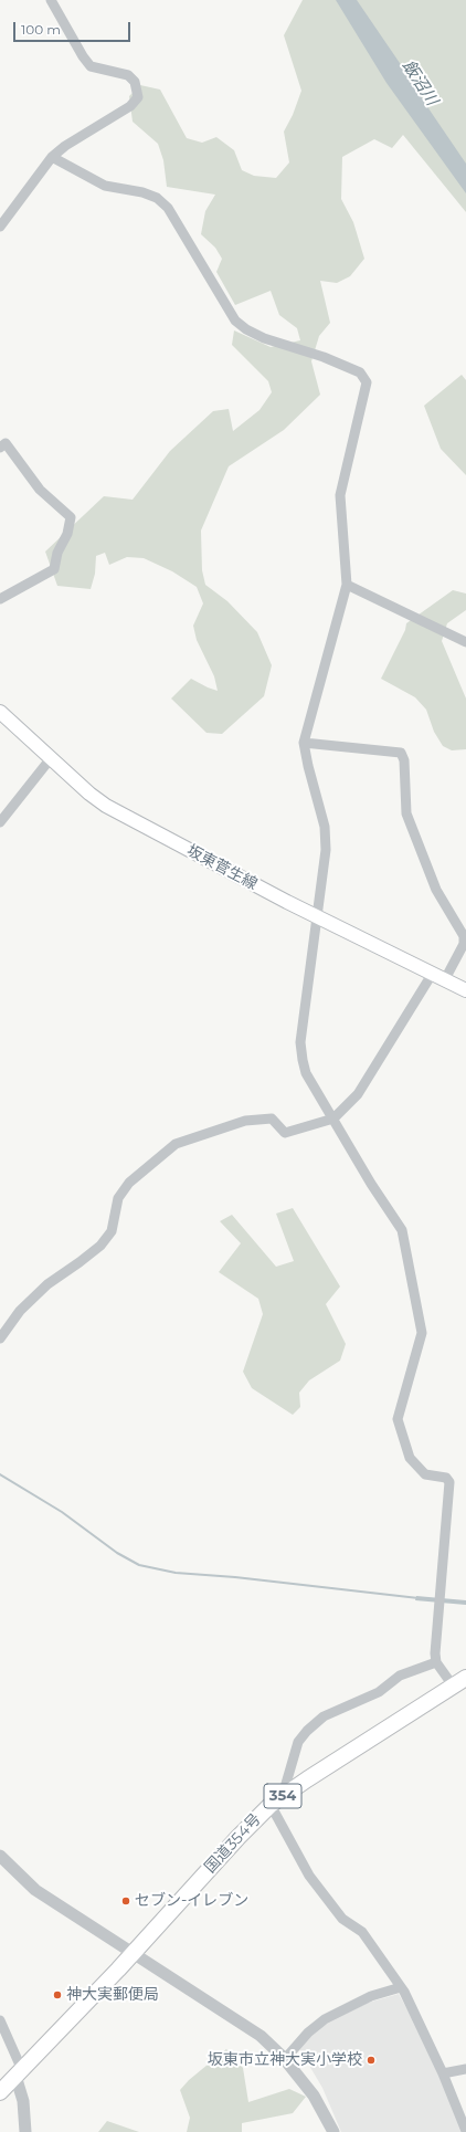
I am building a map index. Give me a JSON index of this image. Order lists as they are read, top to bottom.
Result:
{
  "streets": {
    "highway": ["354", "国道354号"],
    "main road": ["坂東菅生線"]
  },
  "water": ["飯沼川"],
  "places": ["セブン-イレブン", "神大実郵便局", "坂東市立神大実小学校"],
  "scale_bar": "100 m"
}
